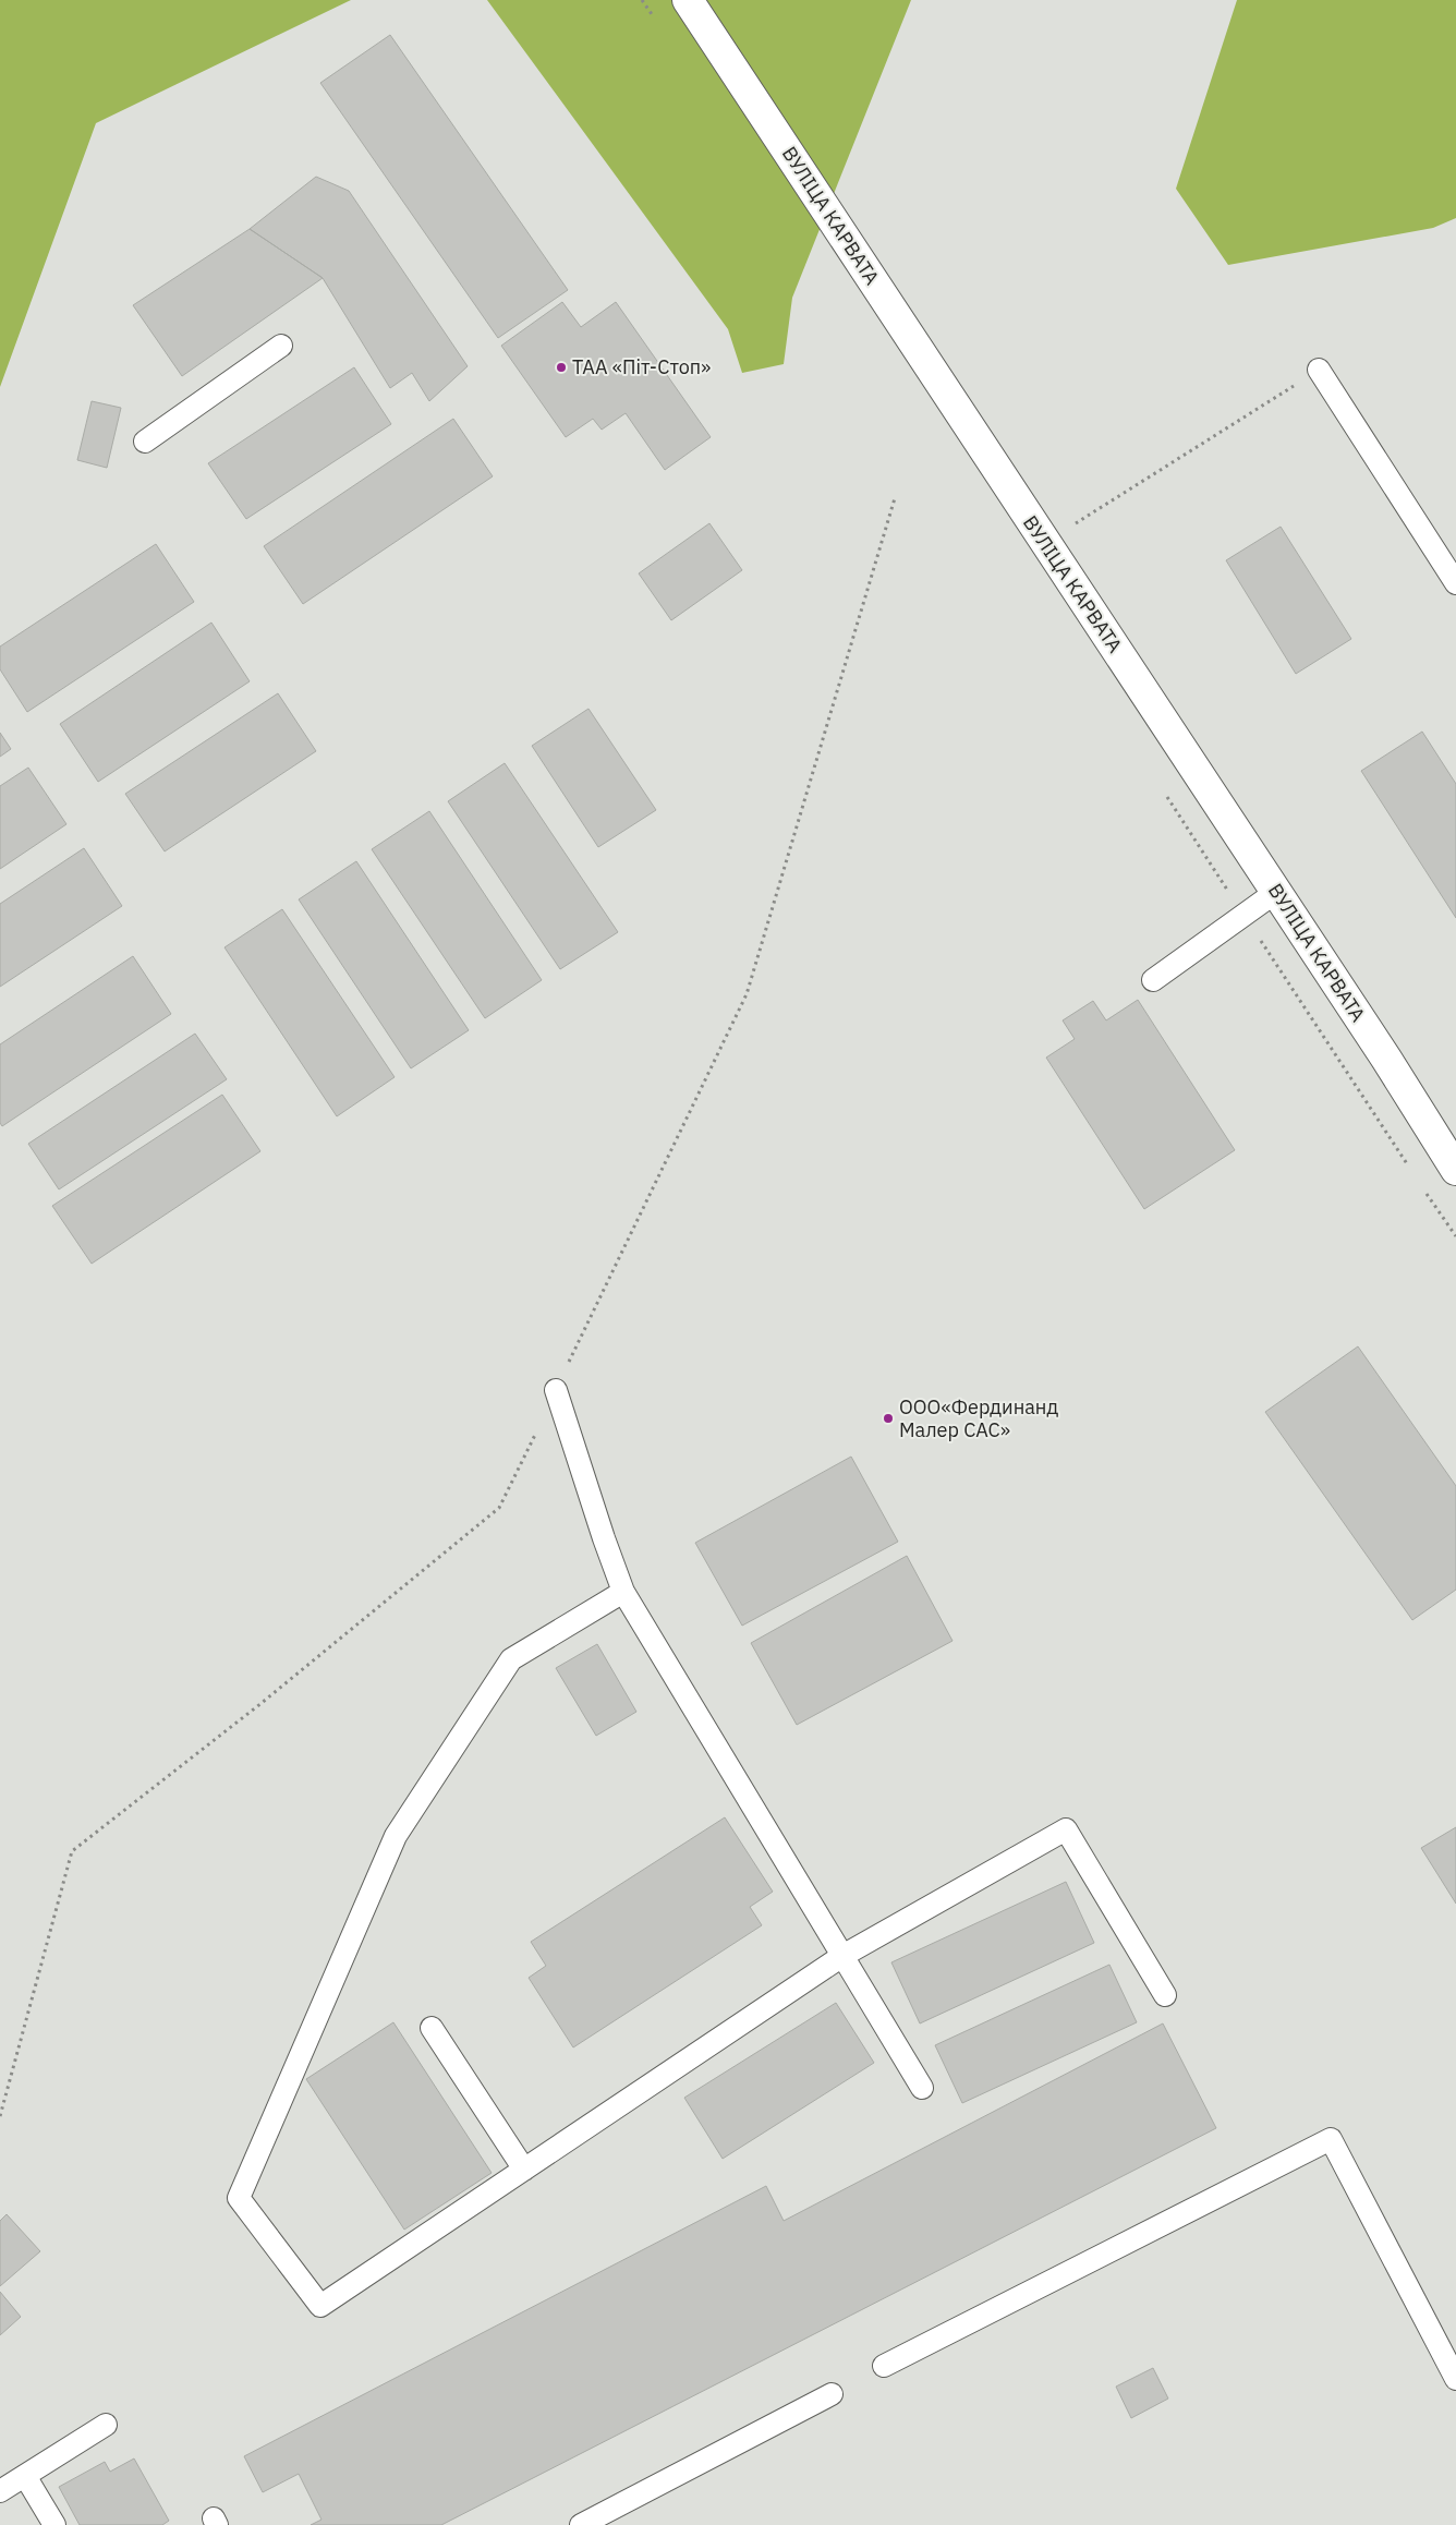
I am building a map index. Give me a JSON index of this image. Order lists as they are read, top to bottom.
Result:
{
  "streets": {
    "street": ["ВУЛІЦА КАРВАТА"]
  },
  "places": ["ТАА «Піт-Стоп»", "ООО«Фердинанд Малер САС»"]
}
